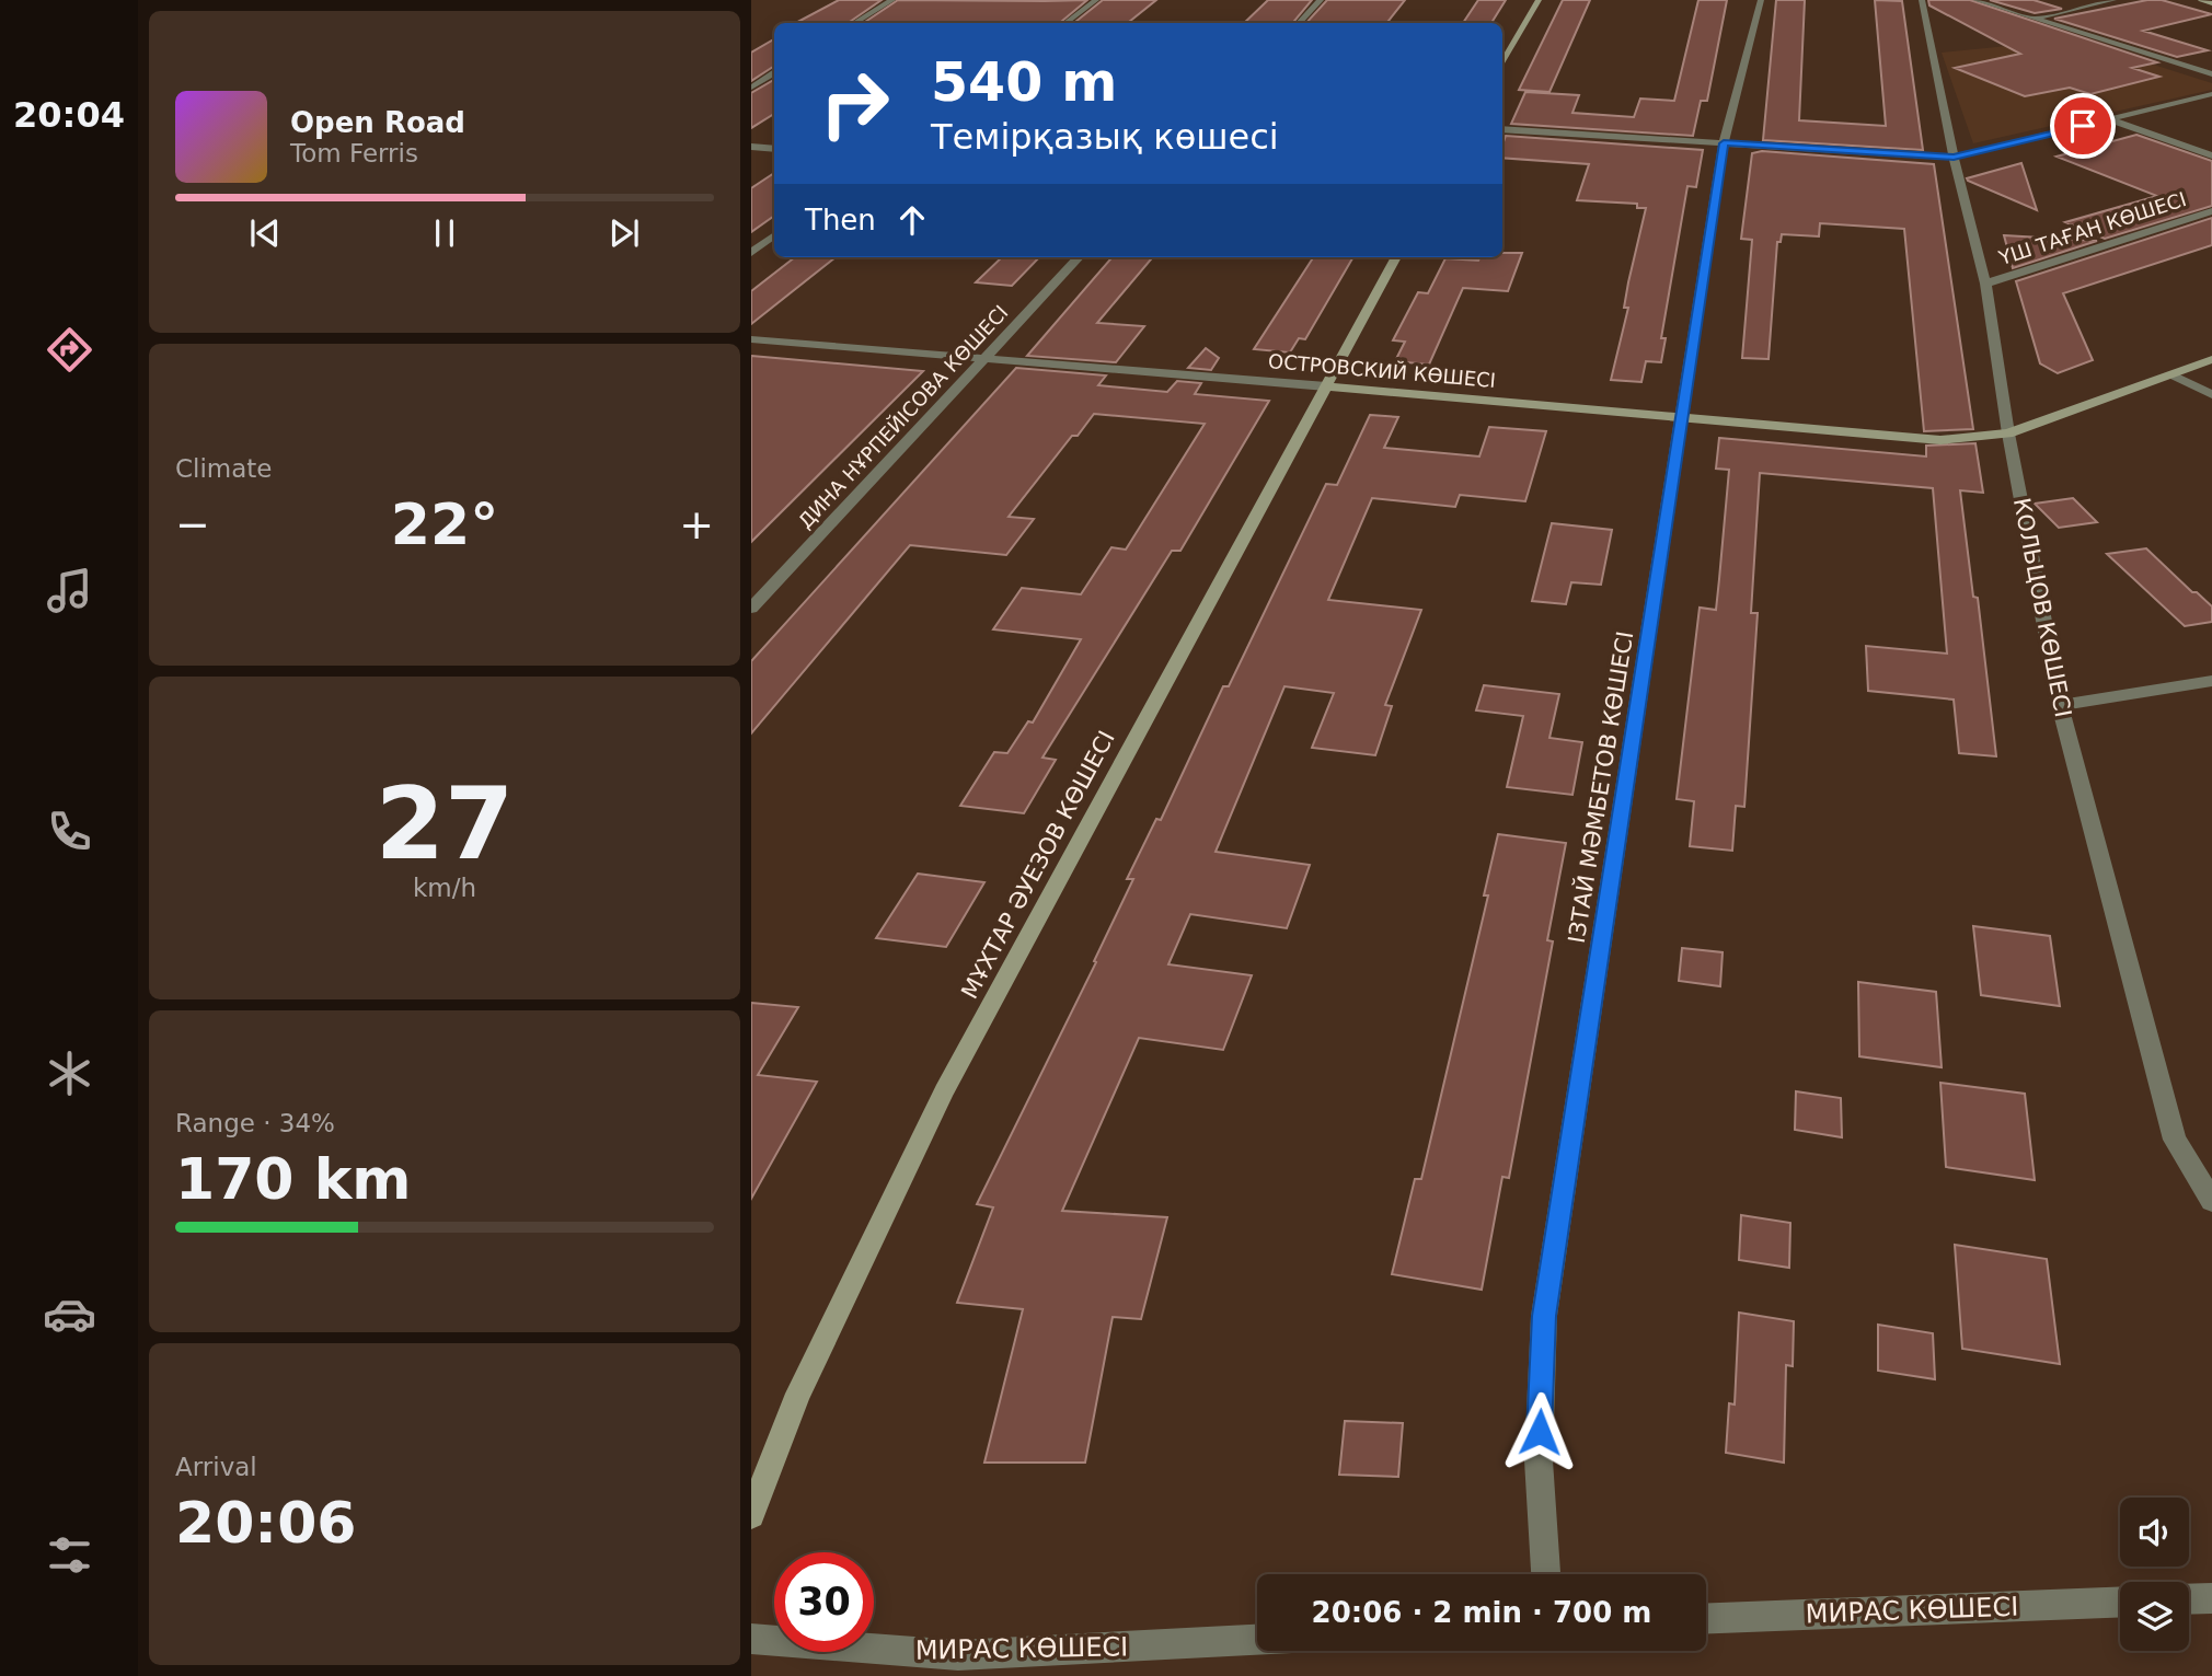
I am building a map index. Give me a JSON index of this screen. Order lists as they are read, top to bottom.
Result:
{
  "streets": {
    "street": [
      "ҮШ ТАҒАН КӨШЕСІ",
      "ОСТРОВСКИЙ КӨШЕСІ",
      "ДИНА НҰРПЕЙІСОВА КӨШЕСІ",
      "КОЛЬЦОВ КӨШЕСІ",
      "ІЗТАЙ МӘМБЕТОВ КӨШЕСІ",
      "МҰХТАР ӘУЕЗОВ КӨШЕСІ",
      "МИРАС КӨШЕСІ"
    ]
  },
  "crossings": [
    ["ҮШ ТАҒАН КӨШЕСІ", "КОЛЬЦОВ КӨШЕСІ"],
    ["ОСТРОВСКИЙ КӨШЕСІ", "ДИНА НҰРПЕЙІСОВА КӨШЕСІ"],
    ["ОСТРОВСКИЙ КӨШЕСІ", "КОЛЬЦОВ КӨШЕСІ"],
    ["ОСТРОВСКИЙ КӨШЕСІ", "ІЗТАЙ МӘМБЕТОВ КӨШЕСІ"],
    ["ОСТРОВСКИЙ КӨШЕСІ", "МҰХТАР ӘУЕЗОВ КӨШЕСІ"]
  ],
  "page": {
    "tabs": "20:04",
    "turn": ["540 m", "Темірқазық көшесі"],
    "song": ["Open Road", "Tom Ferris"],
    "then": "Then",
    "tile": [
      "Climate",
      ["27", "km/h"],
      ["Range · 34%", "170 km"],
      ["Arrival", "20:06"]
    ],
    "heat": ["−", "22°", "+"],
    "limit": "30",
    "trip": "20:06 · 2 min · 700 m"
  }
}
